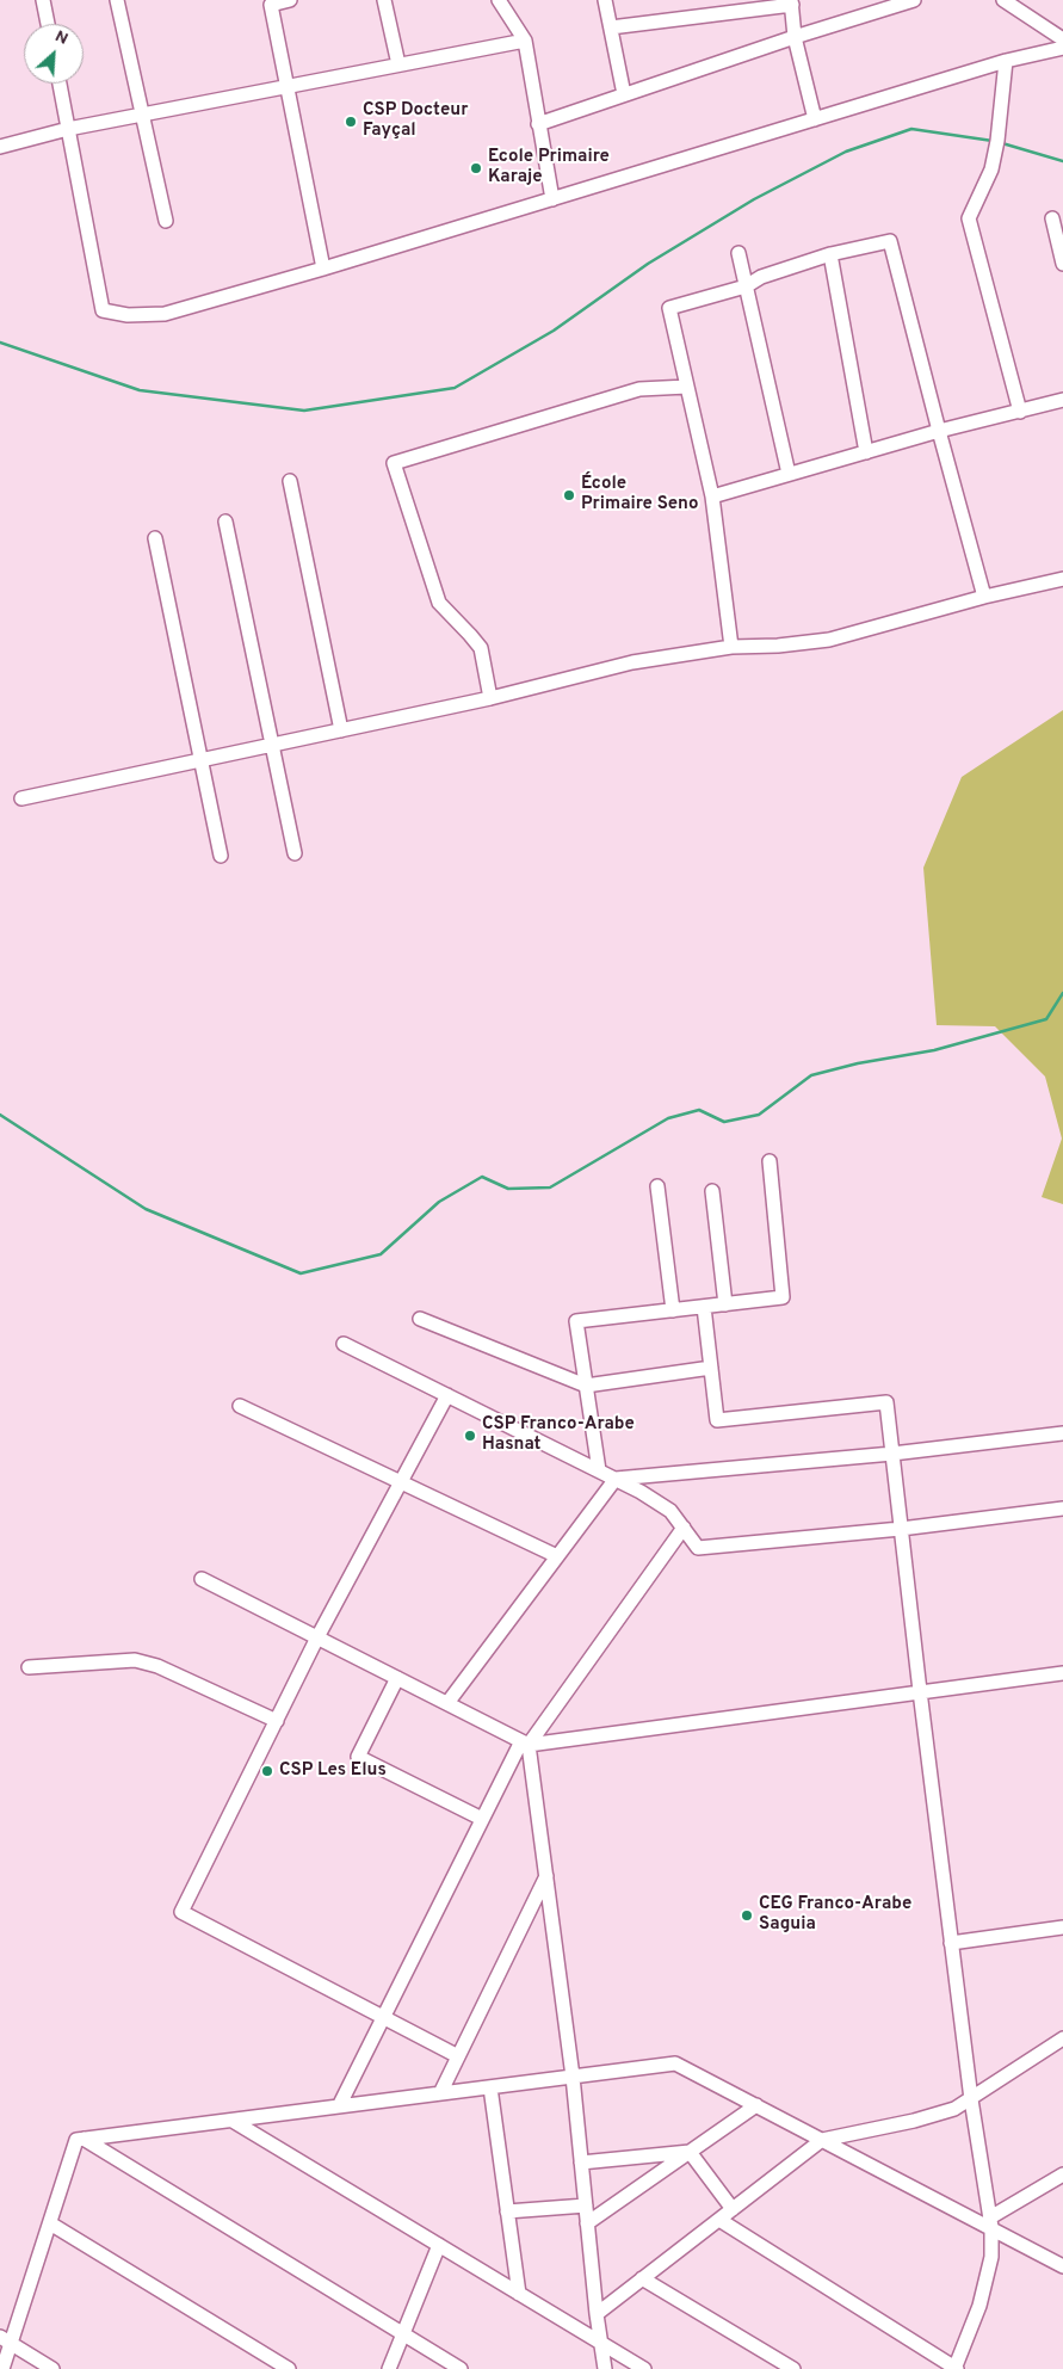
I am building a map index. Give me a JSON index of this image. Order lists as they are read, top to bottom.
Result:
{
  "places": [
    "CSP Docteur Fayçal",
    "Ecole Primaire Karaje",
    "École Primaire Seno",
    "CSP Franco-Arabe Hasnat",
    "CSP Les Elus",
    "CEG Franco-Arabe Saguia"
  ],
  "north": "top right"
}
